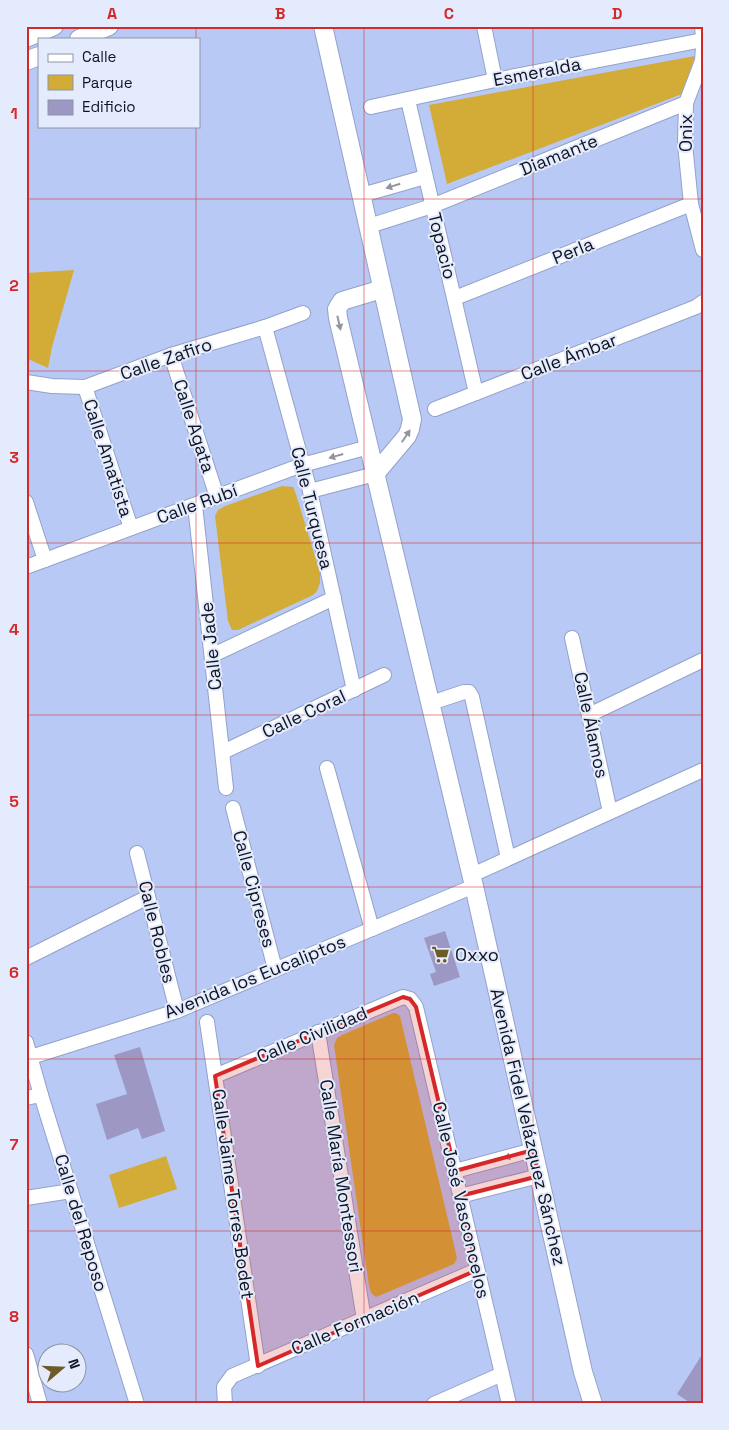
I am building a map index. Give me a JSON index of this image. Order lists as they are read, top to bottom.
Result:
{
  "streets": {
    "street": [
      "Esmeralda",
      "Onix",
      "Diamante",
      "Topacio",
      "Perla",
      "Calle Ámbar",
      "Calle Zafiro",
      "Calle Agata",
      "Calle Amatista",
      "Calle Rubí",
      "Calle Turquesa",
      "Calle Jade",
      "Calle Coral",
      "Calle Álamos",
      "Calle Cipreses",
      "Calle Robles",
      "Avenida los Eucaliptos",
      "Calle Civilidad",
      "Avenida Fidel Velázquez Sánchez",
      "Calle María Montessori",
      "Calle Jaime Torres Bodet",
      "Calle José Vasconcelos",
      "Calle del Reposo",
      "Calle Formación"
    ]
  },
  "crossings": [
    ["Esmeralda", "Topacio"],
    ["Onix", "Diamante"],
    ["Onix", "Perla"],
    ["Diamante", "Topacio"],
    ["Topacio", "Perla"],
    ["Topacio", "Calle Ámbar"],
    ["Calle Zafiro", "Calle Agata"],
    ["Calle Zafiro", "Calle Amatista"],
    ["Calle Zafiro", "Calle Turquesa"],
    ["Calle Agata", "Calle Rubí"],
    ["Calle Amatista", "Calle Rubí"],
    ["Calle Rubí", "Calle Turquesa"],
    ["Calle Rubí", "Calle Jade"],
    ["Calle Rubí", "Avenida Fidel Velázquez Sánchez"],
    ["Calle Turquesa", "Calle Coral"],
    ["Calle Jade", "Calle Coral"],
    ["Calle Álamos", "Avenida los Eucaliptos"],
    ["Calle Cipreses", "Avenida los Eucaliptos"],
    ["Calle Robles", "Avenida los Eucaliptos"],
    ["Avenida los Eucaliptos", "Avenida Fidel Velázquez Sánchez"],
    ["Avenida los Eucaliptos", "Calle del Reposo"],
    ["Calle Civilidad", "Calle María Montessori"],
    ["Calle Civilidad", "Calle Jaime Torres Bodet"],
    ["Calle Civilidad", "Calle José Vasconcelos"],
    ["Calle María Montessori", "Calle Formación"],
    ["Calle Jaime Torres Bodet", "Calle Formación"],
    ["Calle José Vasconcelos", "Calle Formación"]
  ],
  "places": {
    "supermarket": ["Oxxo"]
  },
  "legend": ["Calle", "Parque", "Edificio"],
  "north": "right",
  "grid": {
    "columns": [
      "A",
      "B",
      "C",
      "D"
    ],
    "rows": [
      "1",
      "2",
      "3",
      "4",
      "5",
      "6",
      "7",
      "8"
    ]
  }
}
